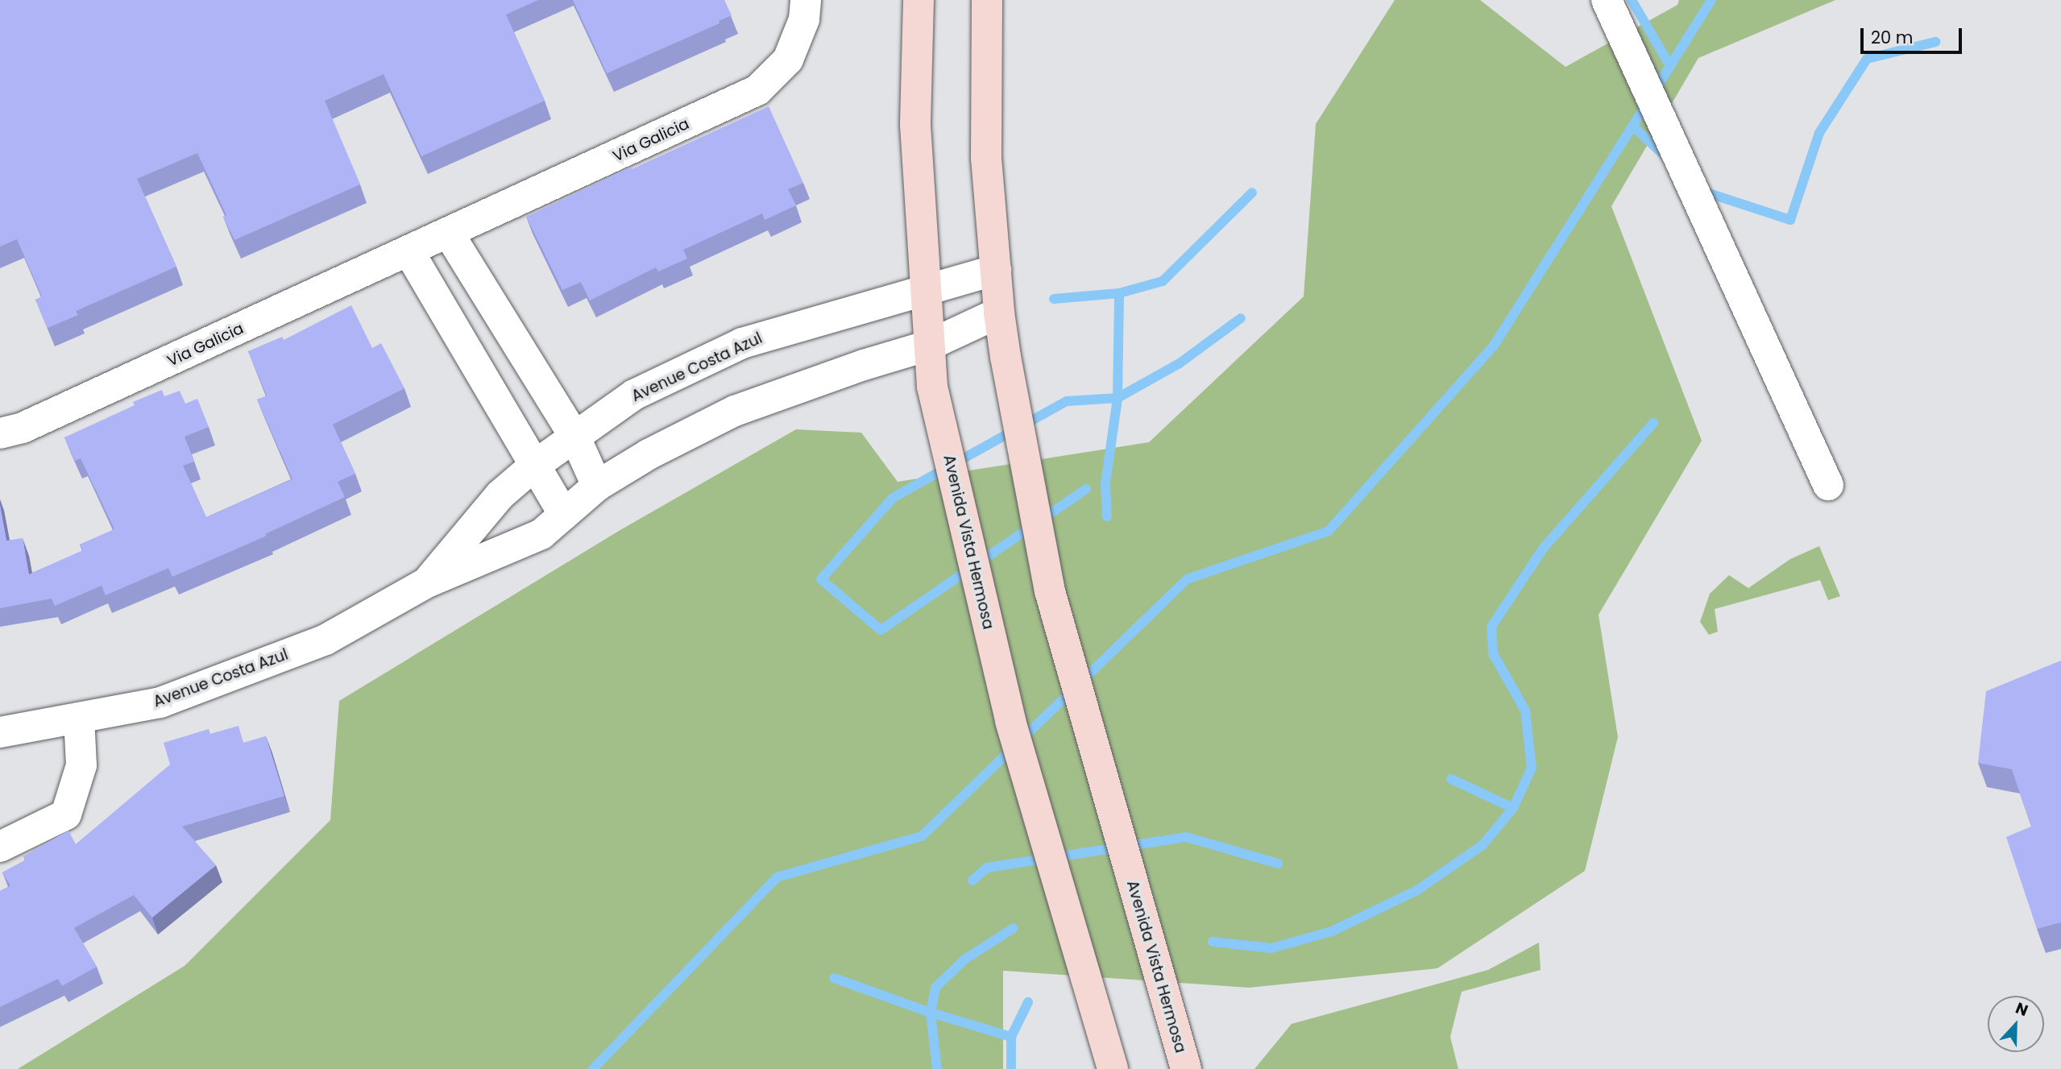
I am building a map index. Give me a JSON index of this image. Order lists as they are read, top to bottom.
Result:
{
  "streets": {
    "main road": ["Avenida Vista Hermosa"],
    "street": ["Via Galicia", "Avenue Costa Azul"]
  },
  "crossings": [
    ["Avenue Costa Azul", "Avenida Vista Hermosa"]
  ],
  "scale_bar": "20 m",
  "north": "top"
}
